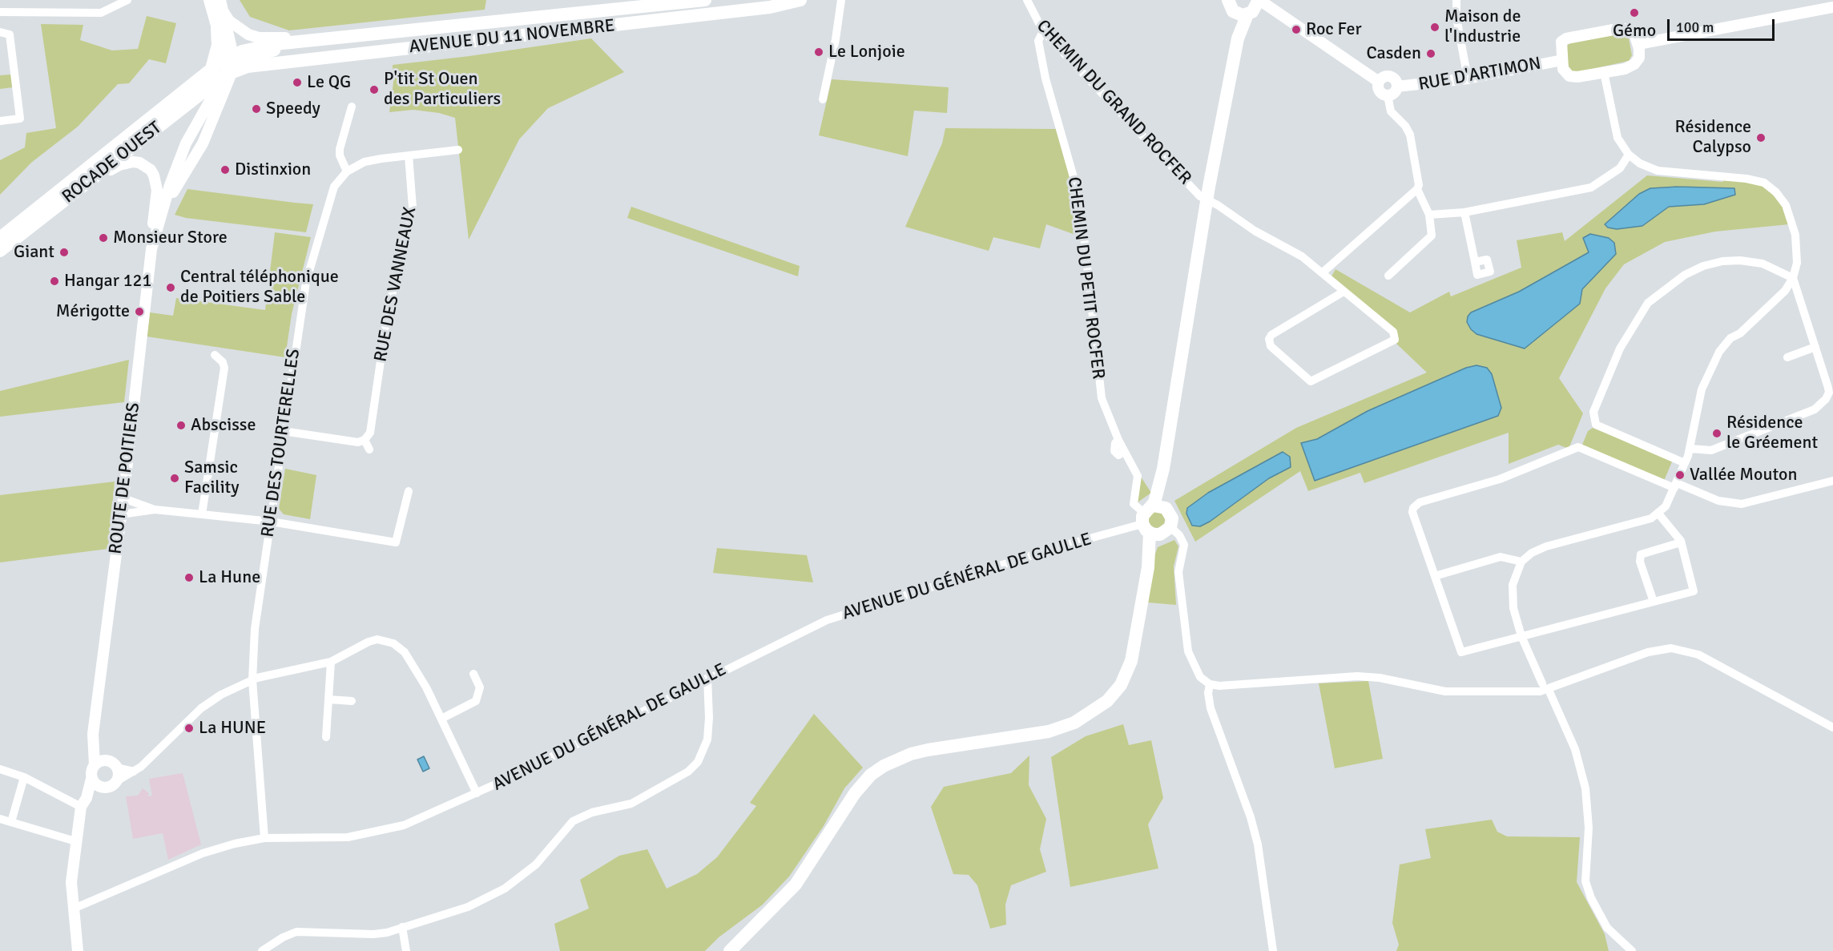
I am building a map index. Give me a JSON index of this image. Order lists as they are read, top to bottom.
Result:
{
  "streets": {
    "main road": ["AVENUE DU 11 NOVEMBRE", "ROCADE OUEST"],
    "street": [
      "RUE D'ARTIMON",
      "CHEMIN DU GRAND ROCFER",
      "CHEMIN DU PETIT ROCFER",
      "RUE DES VANNEAUX",
      "RUE DES TOURTERELLES",
      "ROUTE DE POITIERS",
      "AVENUE DU GÉNÉRAL DE GAULLE"
    ]
  },
  "crossings": [
    ["AVENUE DU 11 NOVEMBRE", "ROCADE OUEST"],
    ["AVENUE DU 11 NOVEMBRE", "ROUTE DE POITIERS"],
    ["CHEMIN DU GRAND ROCFER", "CHEMIN DU PETIT ROCFER"],
    ["ROCADE OUEST", "ROUTE DE POITIERS"],
    ["CHEMIN DU PETIT ROCFER", "AVENUE DU GÉNÉRAL DE GAULLE"],
    ["RUE DES VANNEAUX", "RUE DES TOURTERELLES"],
    ["RUE DES TOURTERELLES", "AVENUE DU GÉNÉRAL DE GAULLE"]
  ],
  "places": [
    "Gémo",
    "Maison de l'Industrie",
    "Roc Fer",
    "Le Lonjoie",
    "Casden",
    "Le QG",
    "P'tit St Ouen des Particuliers",
    "Speedy",
    "Résidence Calypso",
    "Distinxion",
    "Monsieur Store",
    "Giant",
    "Hangar 121",
    "Central téléphonique de Poitiers Sable",
    "Mérigotte",
    "Abscisse",
    "Résidence le Gréement",
    "Vallée Mouton",
    "Samsic Facility",
    "La Hune",
    "La HUNE"
  ],
  "scale_bar": "100 m"
}
